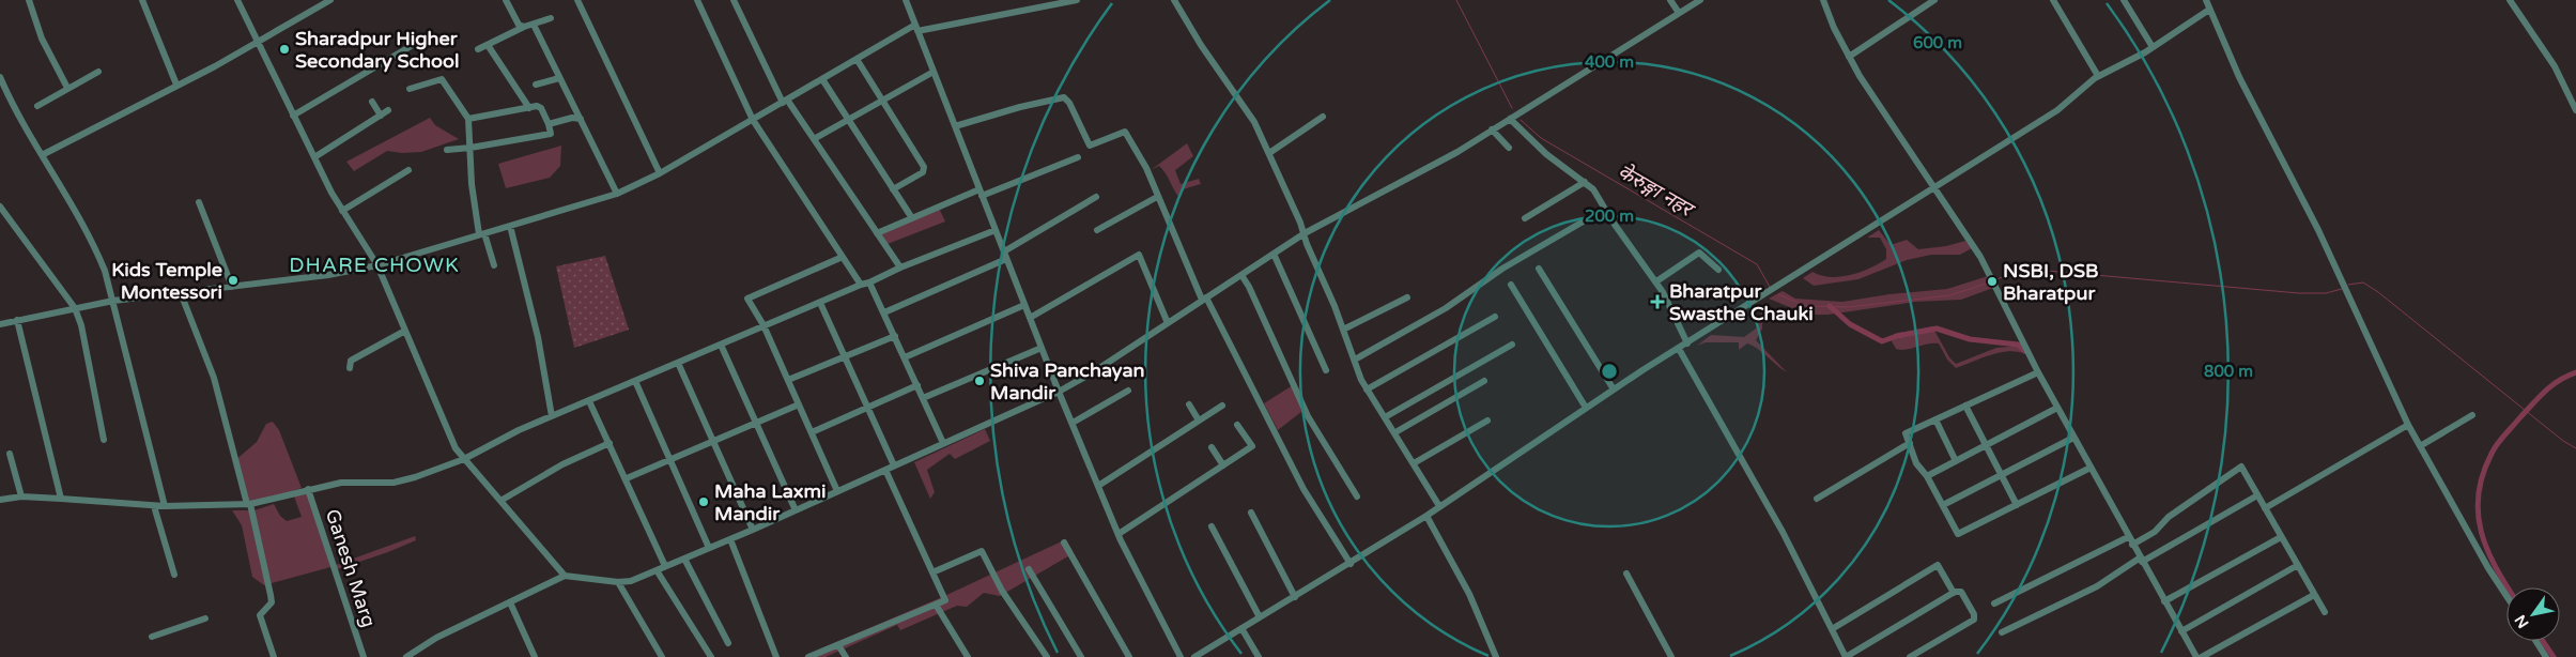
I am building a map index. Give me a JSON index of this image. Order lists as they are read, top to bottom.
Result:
{
  "streets": {
    "street": ["Ganesh Marg"]
  },
  "districts": ["DHARE CHOWK"],
  "water": ["केरुङ्गा नहर"],
  "places": {
    "other": [
      "Sharadpur Higher Secondary School",
      "Kids Temple Montessori",
      "NSBI, DSB Bharatpur",
      "Shiva Panchayan Mandir",
      "Maha Laxmi Mandir"
    ],
    "health": ["Bharatpur Swasthe Chauki"]
  },
  "north": "bottom left",
  "rings": [
    "600 m",
    "400 m",
    "200 m",
    "800 m"
  ]
}
